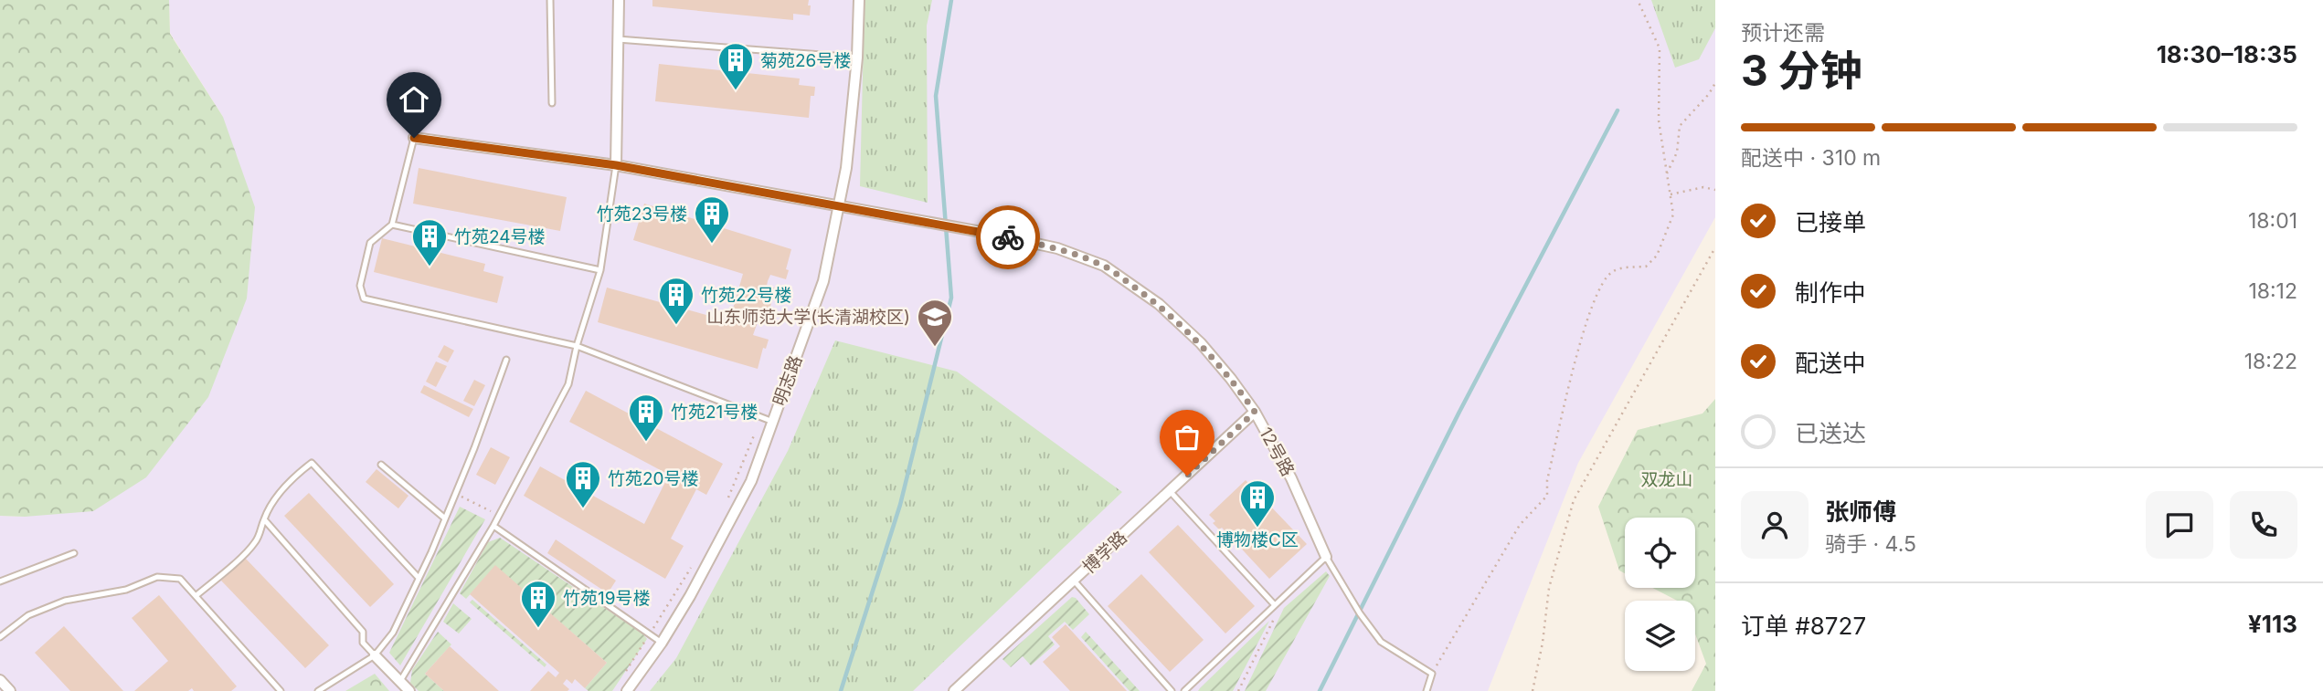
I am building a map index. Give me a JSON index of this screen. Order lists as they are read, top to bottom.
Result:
{
  "streets": {
    "street": ["明志路", "12号路", "博学路"]
  },
  "crossings": [
    ["明志路", "12号路"],
    ["12号路", "博学路"]
  ],
  "parks": ["双龙山"],
  "places": {
    "building": [
      "菊苑26号楼",
      "竹苑23号楼",
      "竹苑24号楼",
      "竹苑22号楼",
      "竹苑21号楼",
      "竹苑20号楼",
      "博物楼C区",
      "竹苑19号楼"
    ],
    "school or university": ["山东师范大学(长清湖校区)"]
  },
  "page": {
    "heading": ["3 分钟", "预计还需", "18:30–18:35"],
    "panel": [
      "张师傅",
      "骑手 · 4.5",
      "订单 #8727",
      "¥113"
    ],
    "bar": "配送中 · 310 m",
    "list": [
      ["已接单", "18:01"],
      ["制作中", "18:12"],
      ["配送中", "18:22"],
      "已送达"
    ]
  }
}
